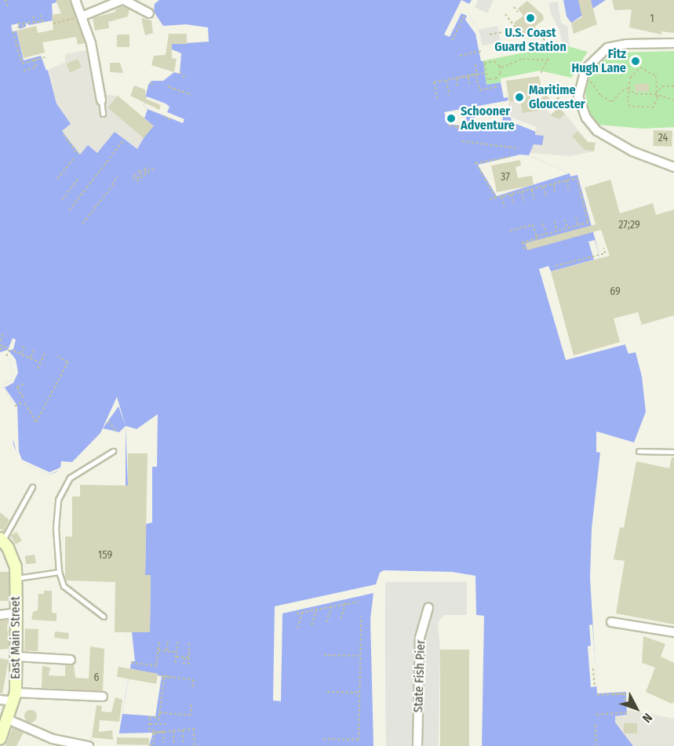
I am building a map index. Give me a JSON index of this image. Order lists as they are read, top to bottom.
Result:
{
  "streets": {
    "main road": ["East Main Street"],
    "street": ["State Fish Pier"]
  },
  "places": [
    "U.S. Coast Guard Station",
    "Fitz Hugh Lane",
    "Maritime Gloucester",
    "Schooner Adventure"
  ],
  "house_numbers": [
    "1",
    "24",
    "37",
    "27;29",
    "69",
    "159",
    "6"
  ],
  "north": "bottom right"
}
